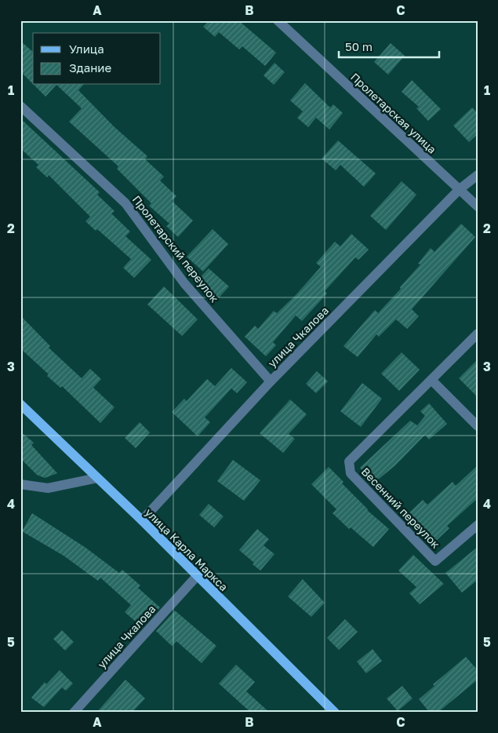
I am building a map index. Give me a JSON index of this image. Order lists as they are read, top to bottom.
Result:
{
  "streets": {
    "main road": ["улица Карла Маркса"],
    "street": [
      "Пролетарская улица",
      "Пролетарский переулок",
      "улица Чкалова",
      "Весенний переулок"
    ]
  },
  "crossings": [
    ["Пролетарская улица", "улица Чкалова"],
    ["Пролетарский переулок", "улица Чкалова"],
    ["улица Чкалова", "улица Карла Маркса"]
  ],
  "legend": ["Улица", "Здание"],
  "scale_bar": "50 m",
  "grid": {
    "columns": ["A", "B", "C"],
    "rows": [
      "1",
      "2",
      "3",
      "4",
      "5"
    ]
  }
}
